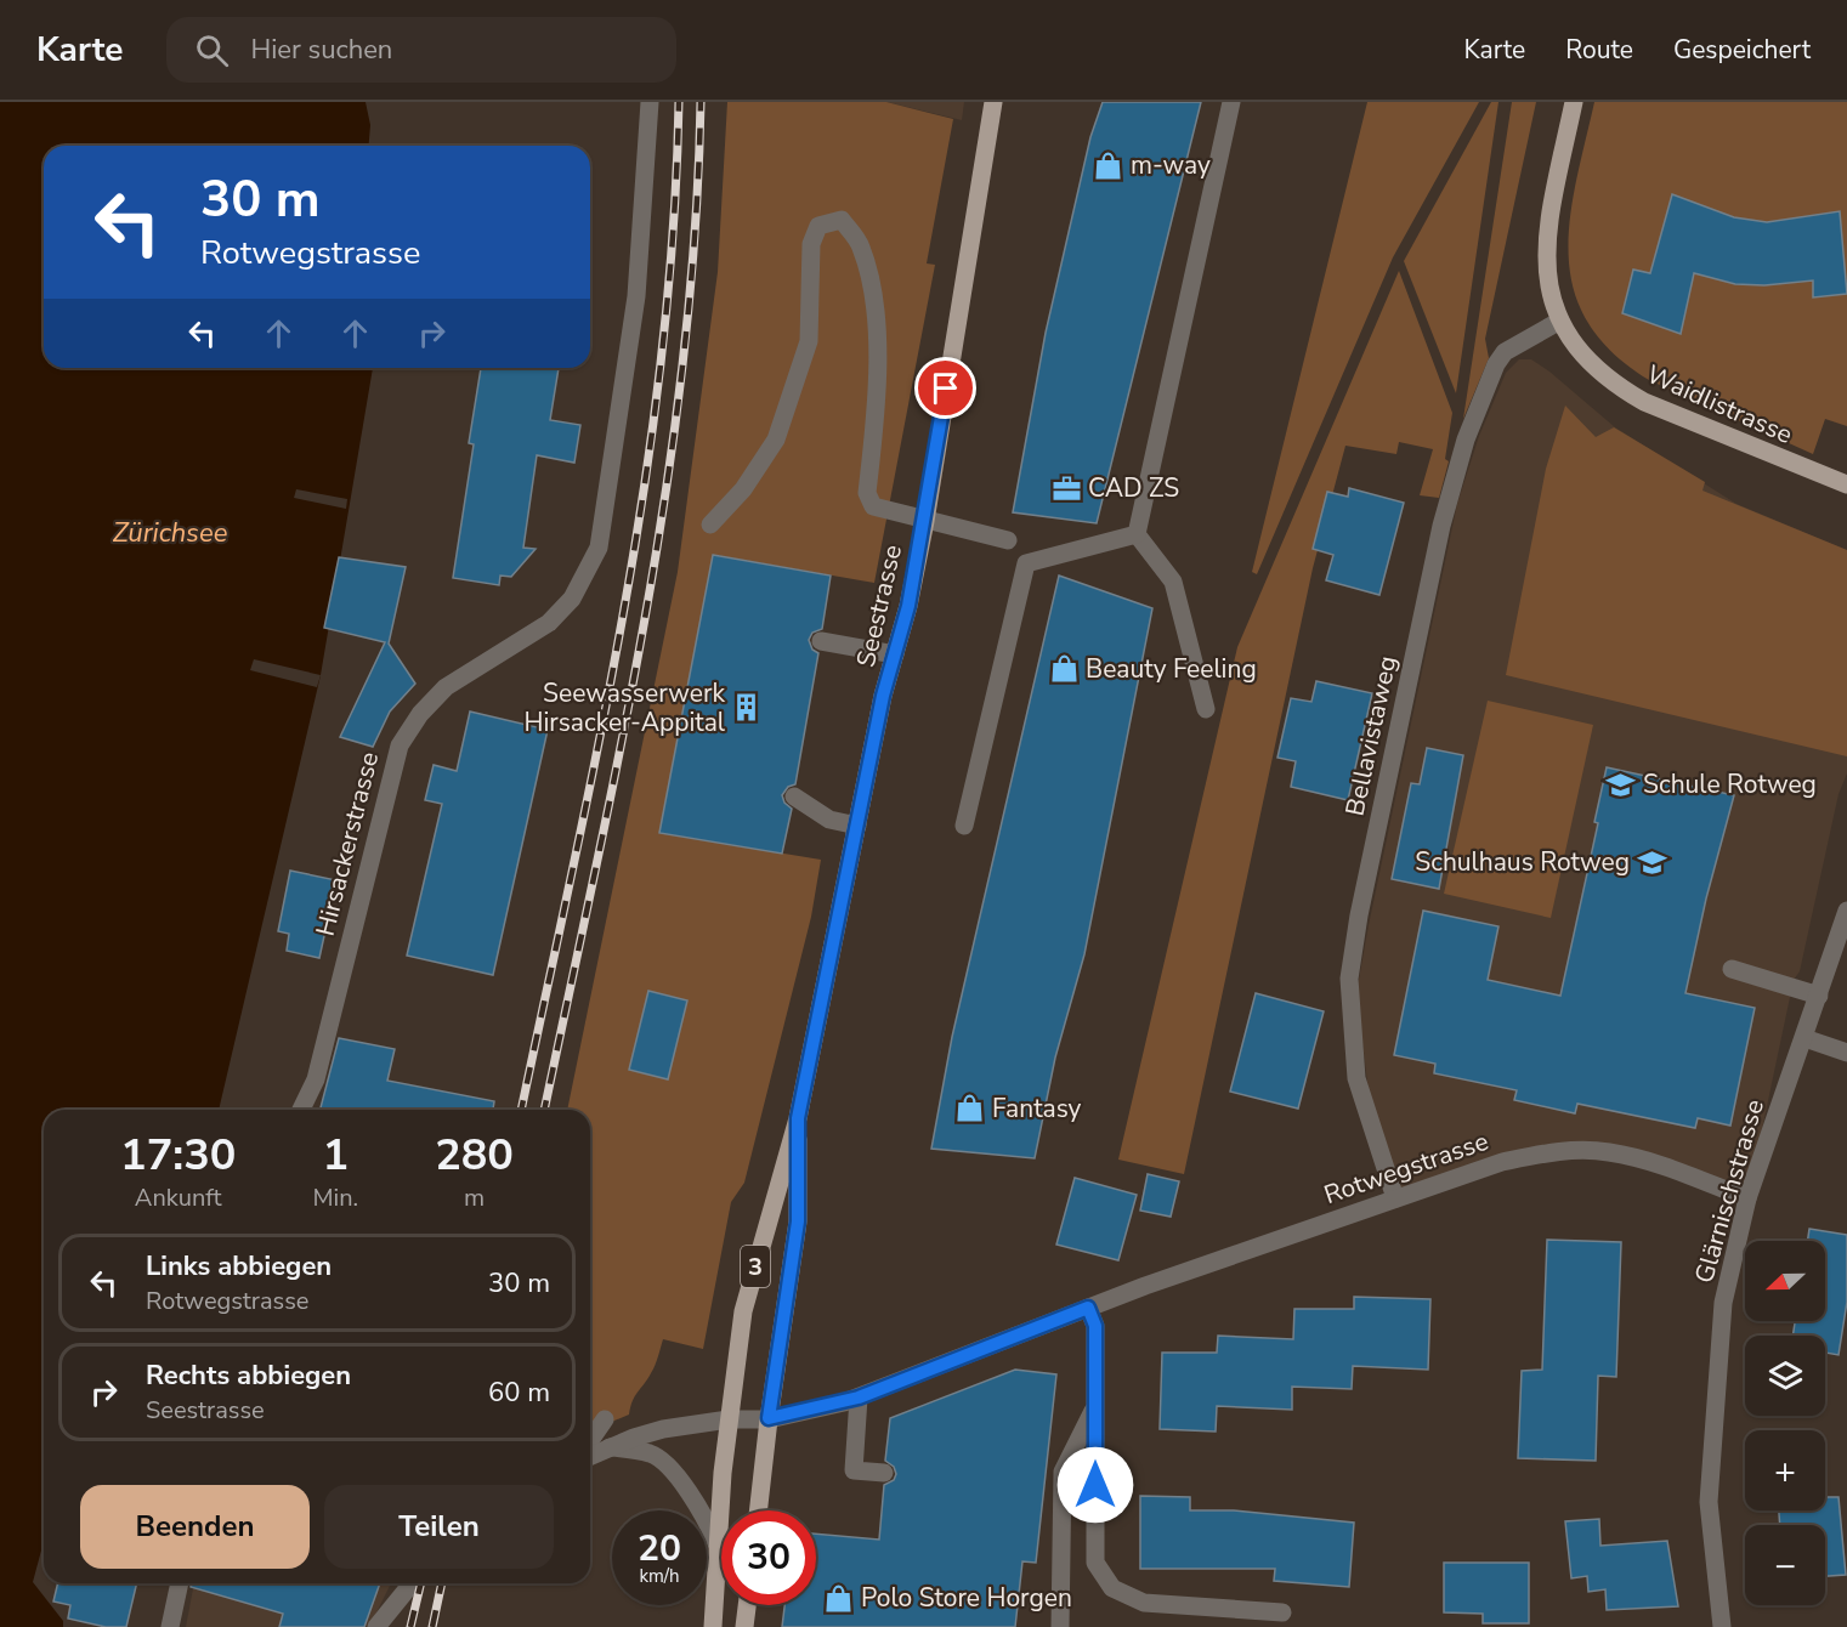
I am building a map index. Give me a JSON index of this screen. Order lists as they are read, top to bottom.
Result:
{
  "streets": {
    "main road": ["Waidlistrasse", "Seestrasse", "3"],
    "street": [
      "Bellavistaweg",
      "Hirsackerstrasse",
      "Rotwegstrasse",
      "Glärnischstrasse"
    ]
  },
  "crossings": [
    ["Waidlistrasse", "Bellavistaweg"],
    ["Seestrasse", "Rotwegstrasse"],
    ["Bellavistaweg", "Rotwegstrasse"],
    ["Rotwegstrasse", "Glärnischstrasse"]
  ],
  "water": ["Zürichsee"],
  "places": {
    "shop": [
      "m-way",
      "Beauty Feeling",
      "Fantasy",
      "Polo Store Horgen"
    ],
    "office": ["CAD ZS"],
    "building": ["Seewasserwerk Hirsacker-Appital"],
    "school or university": ["Schule Rotweg", "Schulhaus Rotweg"]
  },
  "north": "left",
  "page": {
    "header": "Karte",
    "search": "Hier suchen",
    "nav": ["Karte", "Route", "Gespeichert"],
    "turn": ["30 m", "Rotwegstrasse"],
    "eta": [
      "17:30",
      "Ankunft",
      "1",
      "Min.",
      "280",
      "m"
    ],
    "list": [
      {
        "name": "Links abbiegen",
        "note": "Rotwegstrasse",
        "value": "30 m"
      },
      {
        "name": "Rechts abbiegen",
        "note": "Seestrasse",
        "value": "60 m"
      }
    ],
    "map_buttons": ["+", "−"],
    "buttons": ["Beenden", "Teilen"],
    "speed": "20 km/h",
    "limit": "30"
  }
}
